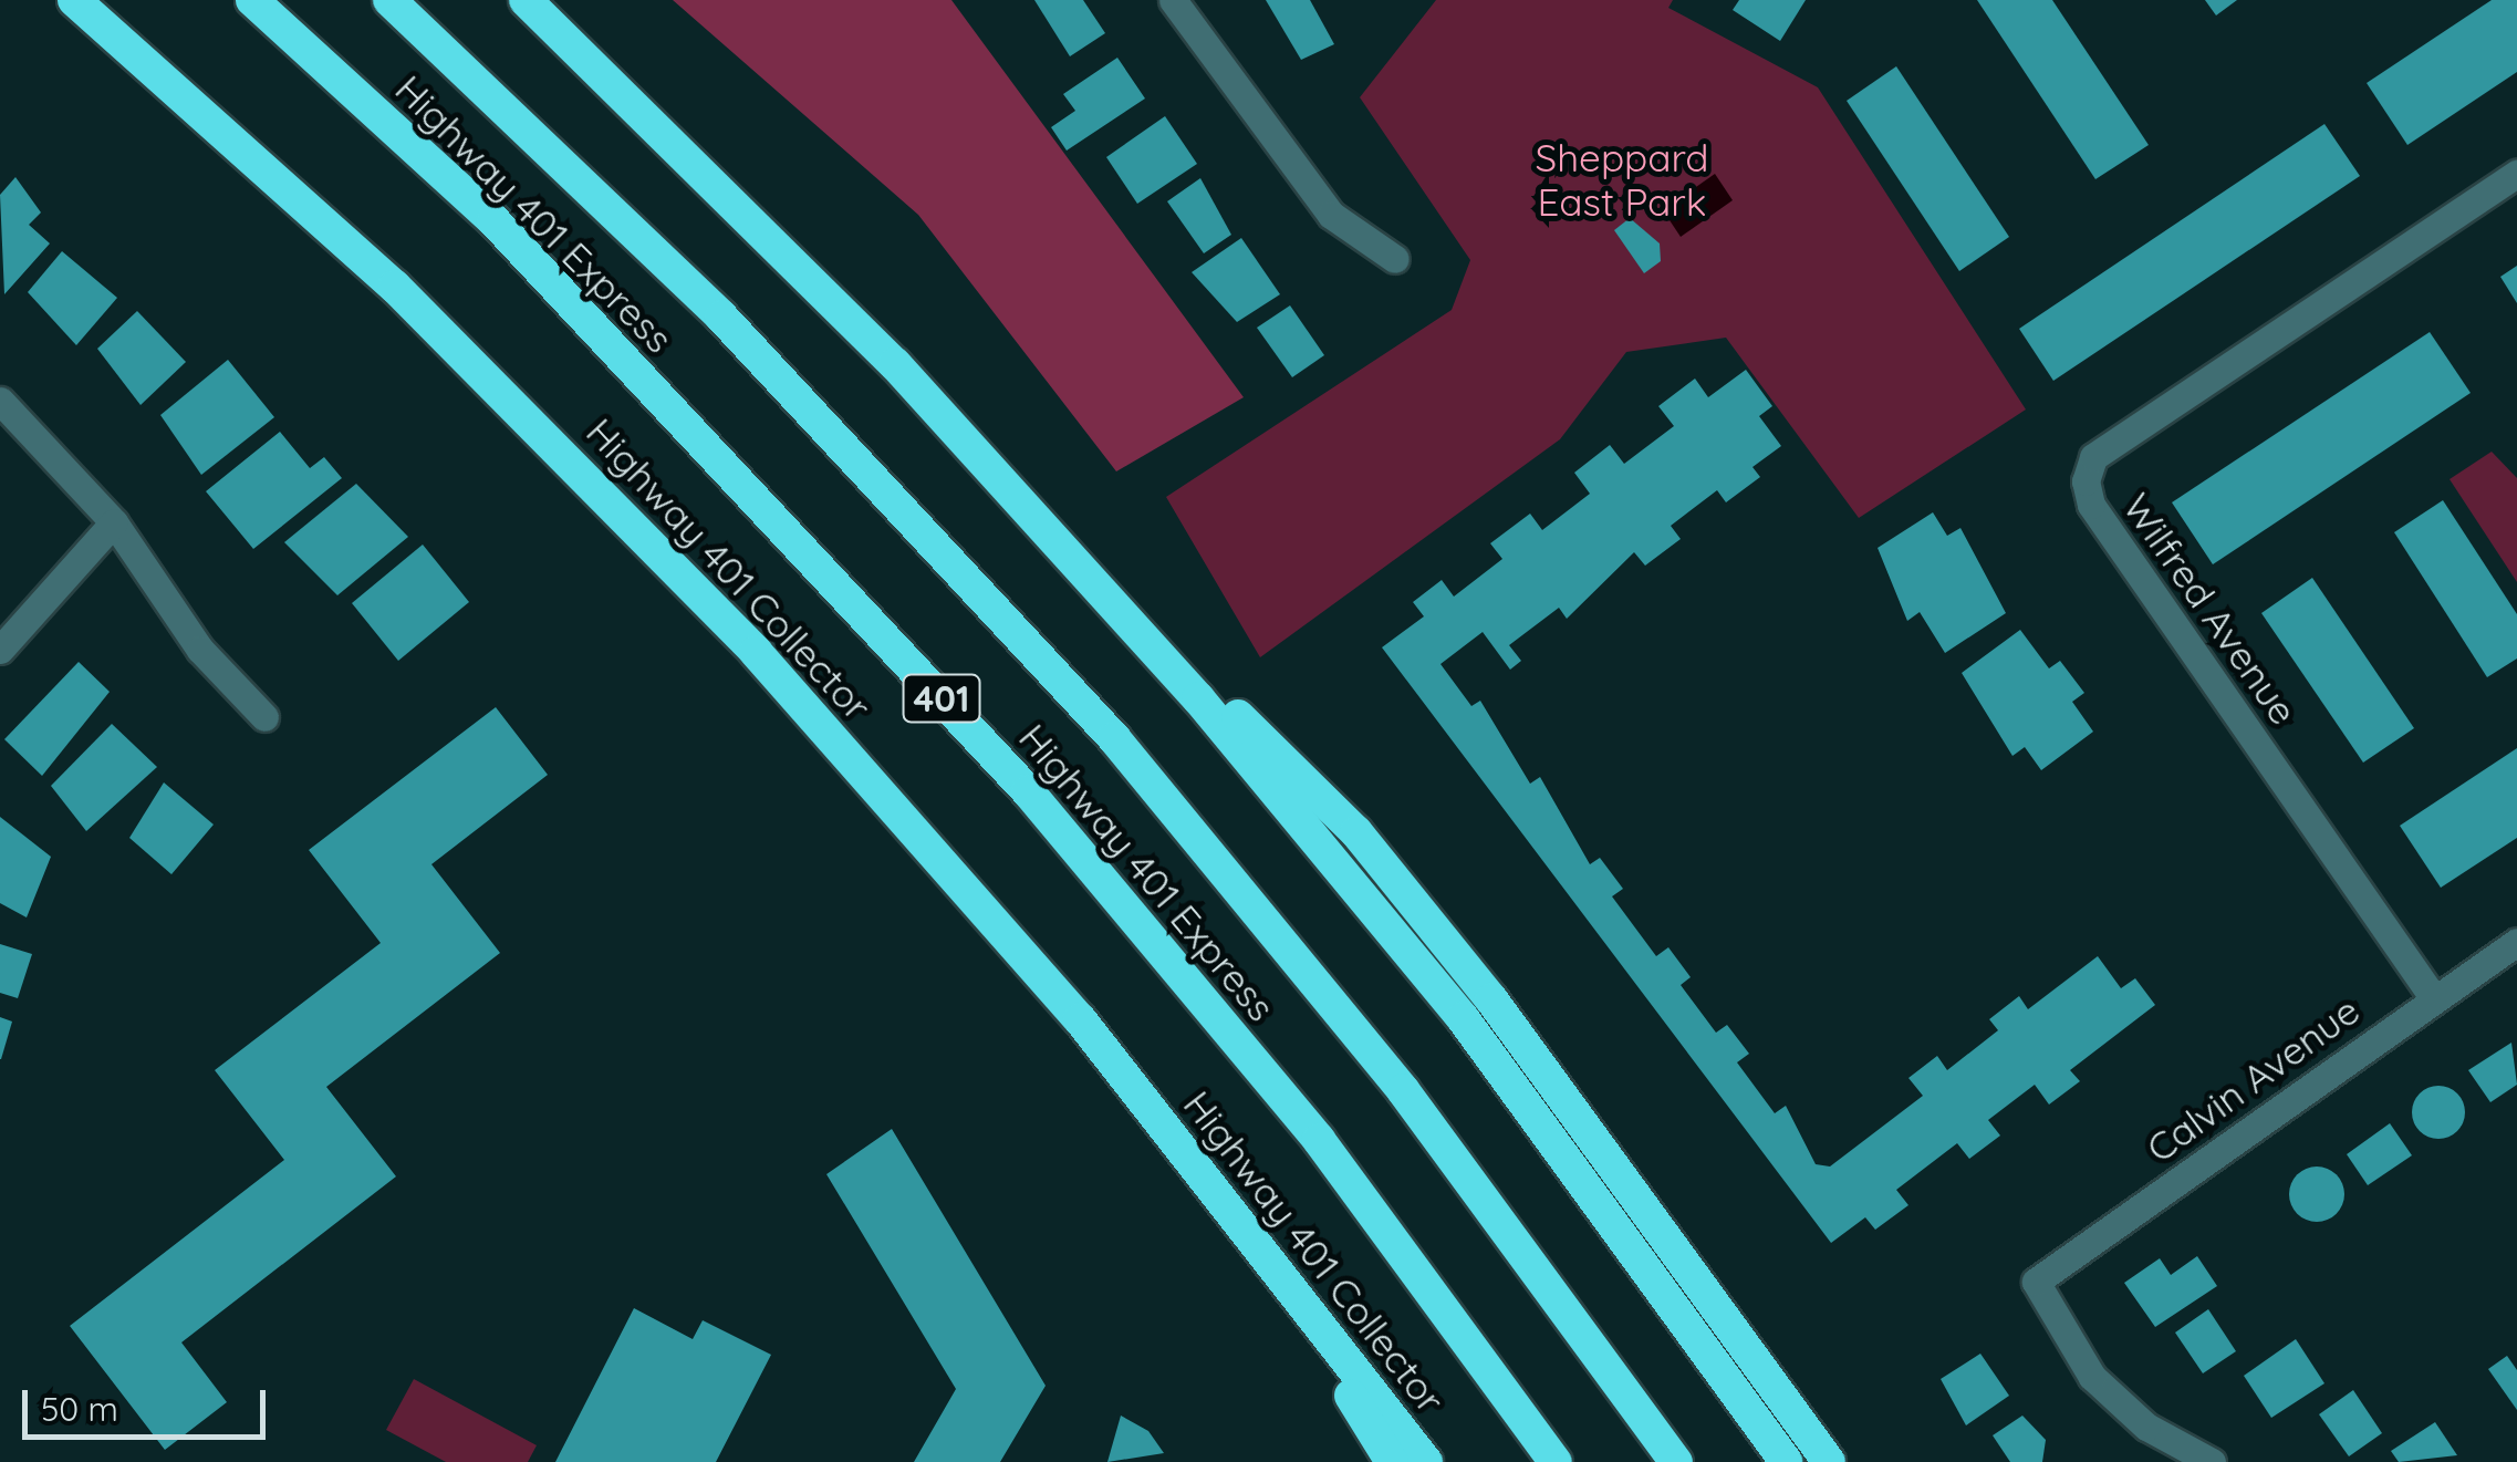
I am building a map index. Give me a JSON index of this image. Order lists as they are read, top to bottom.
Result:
{
  "streets": {
    "highway": ["Highway 401 Express", "Highway 401 Collector", "401"],
    "street": ["Wilfred Avenue", "Calvin Avenue"]
  },
  "crossings": [
    ["Wilfred Avenue", "Calvin Avenue"]
  ],
  "parks": ["Sheppard East Park"],
  "scale_bar": "50 m"
}
